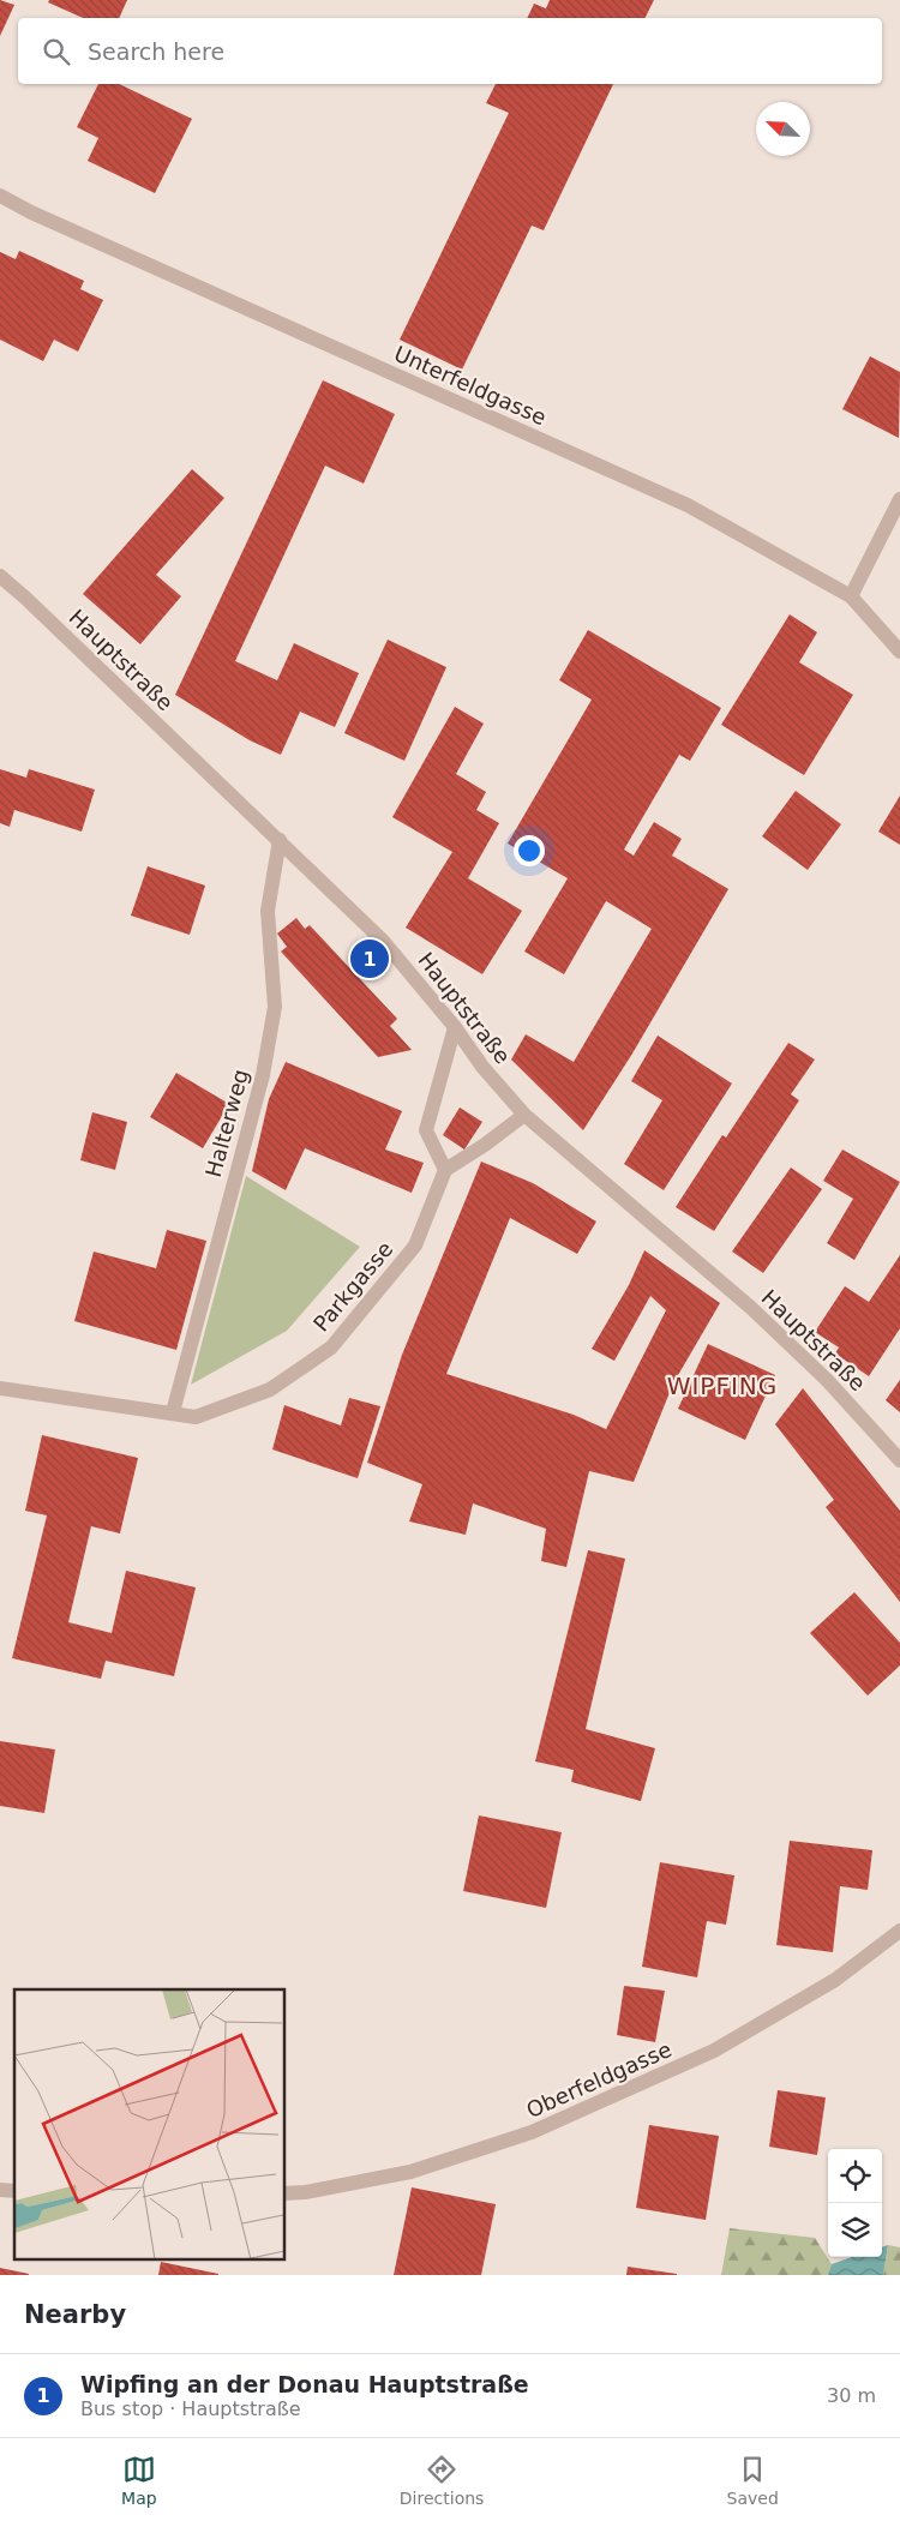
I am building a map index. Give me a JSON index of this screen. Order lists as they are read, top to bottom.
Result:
{
  "streets": {
    "street": [
      "Unterfeldgasse",
      "Hauptstraße",
      "Halterweg",
      "Parkgasse",
      "Oberfeldgasse"
    ]
  },
  "crossings": [
    ["Hauptstraße", "Halterweg"],
    ["Halterweg", "Parkgasse"]
  ],
  "districts": ["WIPFING"],
  "north": "top left",
  "page": {
    "search": "Search here",
    "pins": "1",
    "heading": "Nearby",
    "list": [
      {
        "mark": "1",
        "name": "Wipfing an der Donau Hauptstraße",
        "note": "Bus stop · Hauptstraße",
        "value": "30 m"
      }
    ],
    "nav": ["Map", "Directions", "Saved"]
  }
}
